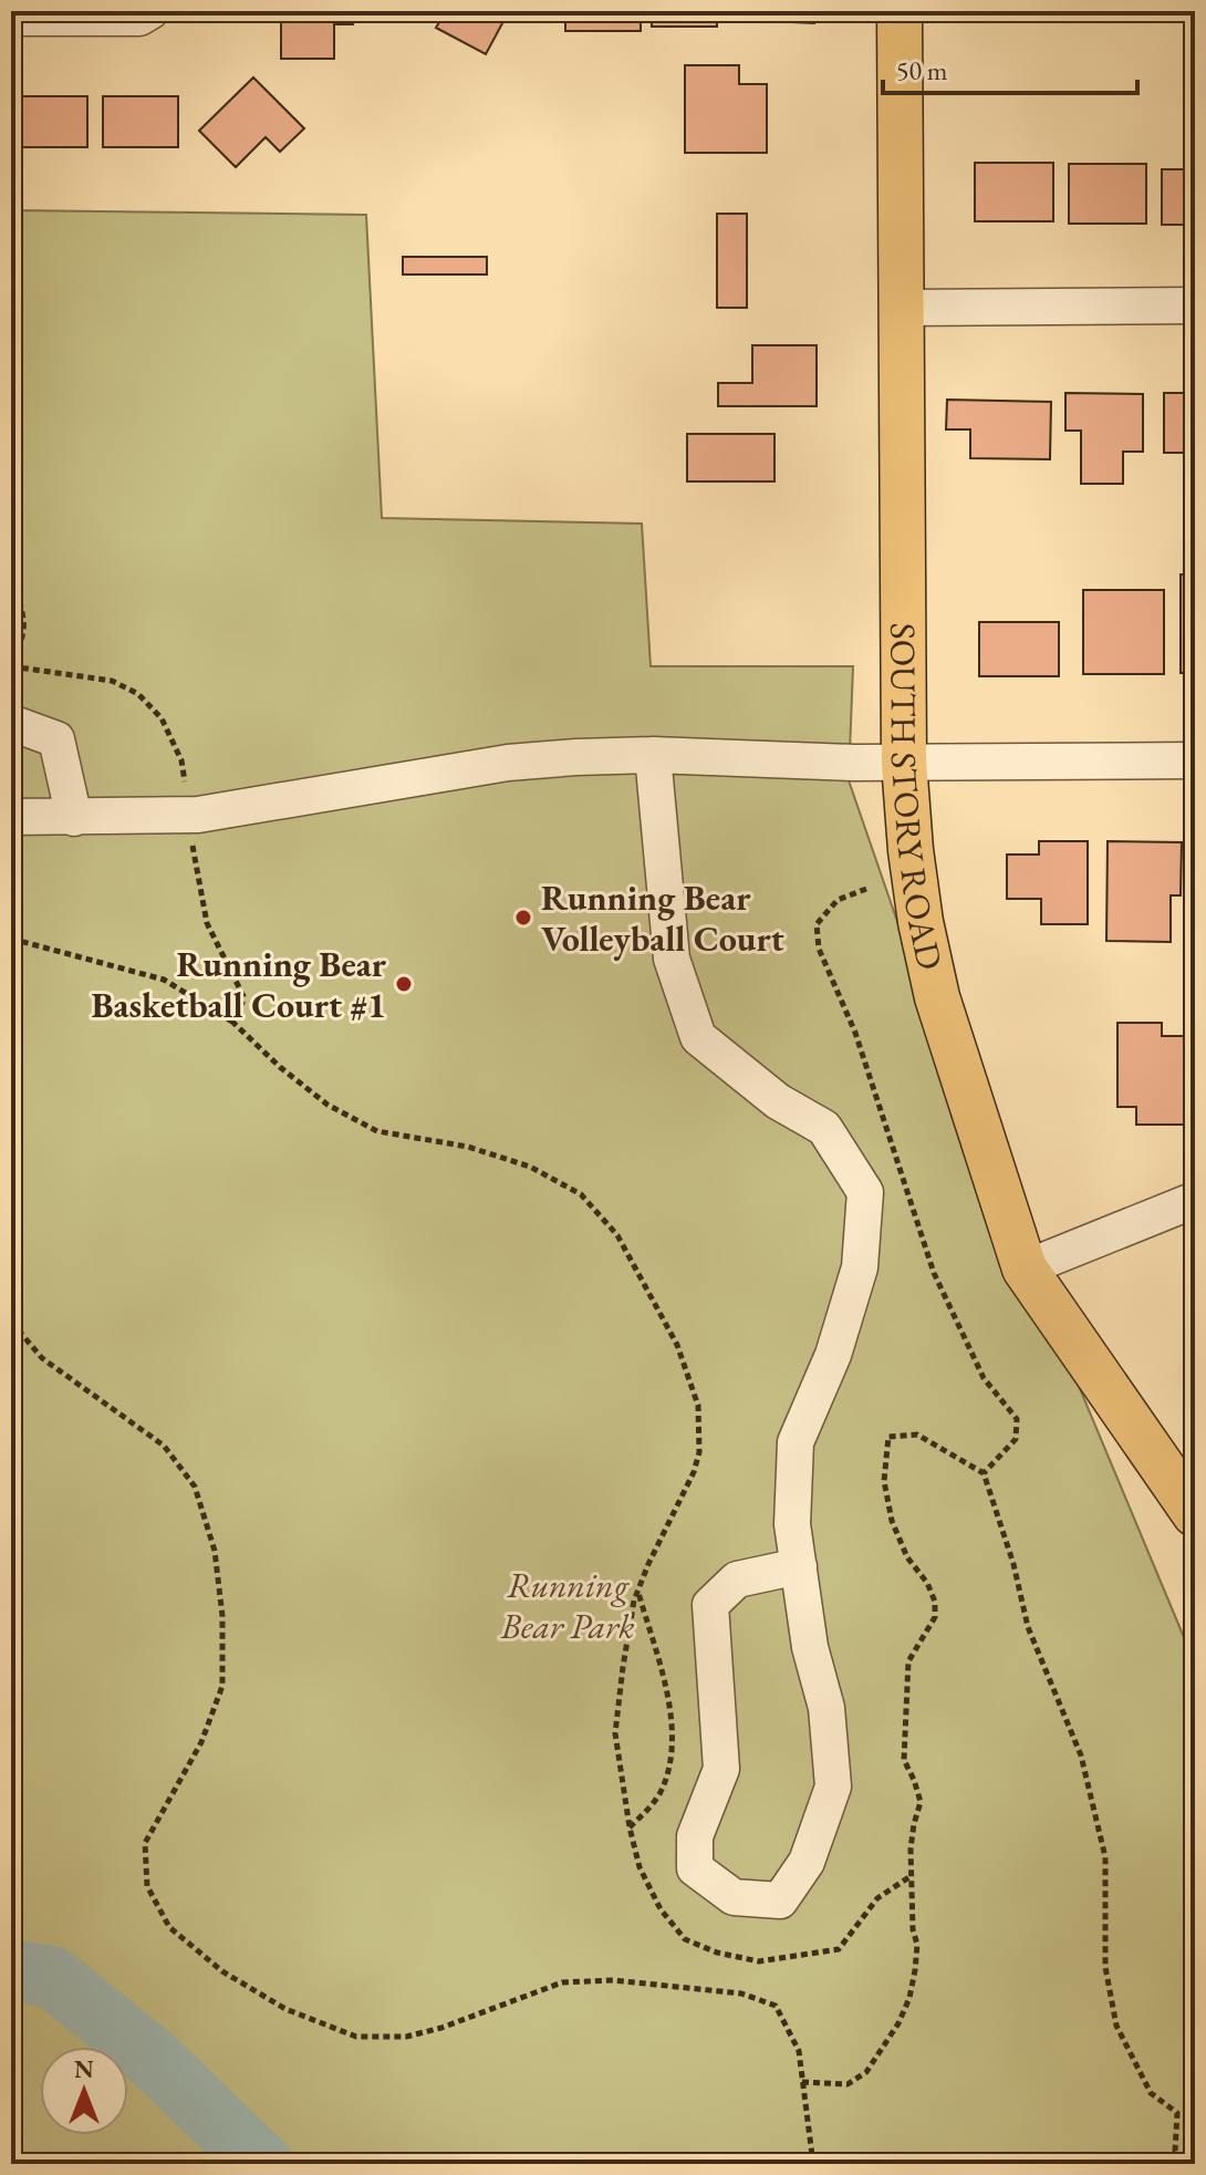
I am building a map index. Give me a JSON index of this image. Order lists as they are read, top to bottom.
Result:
{
  "streets": {
    "main road": ["SOUTH STORY ROAD"]
  },
  "parks": ["Running Bear Park"],
  "places": ["Running Bear Volleyball Court", "Running Bear Basketball Court #1"],
  "scale_bar": "50 m",
  "north": "top"
}
